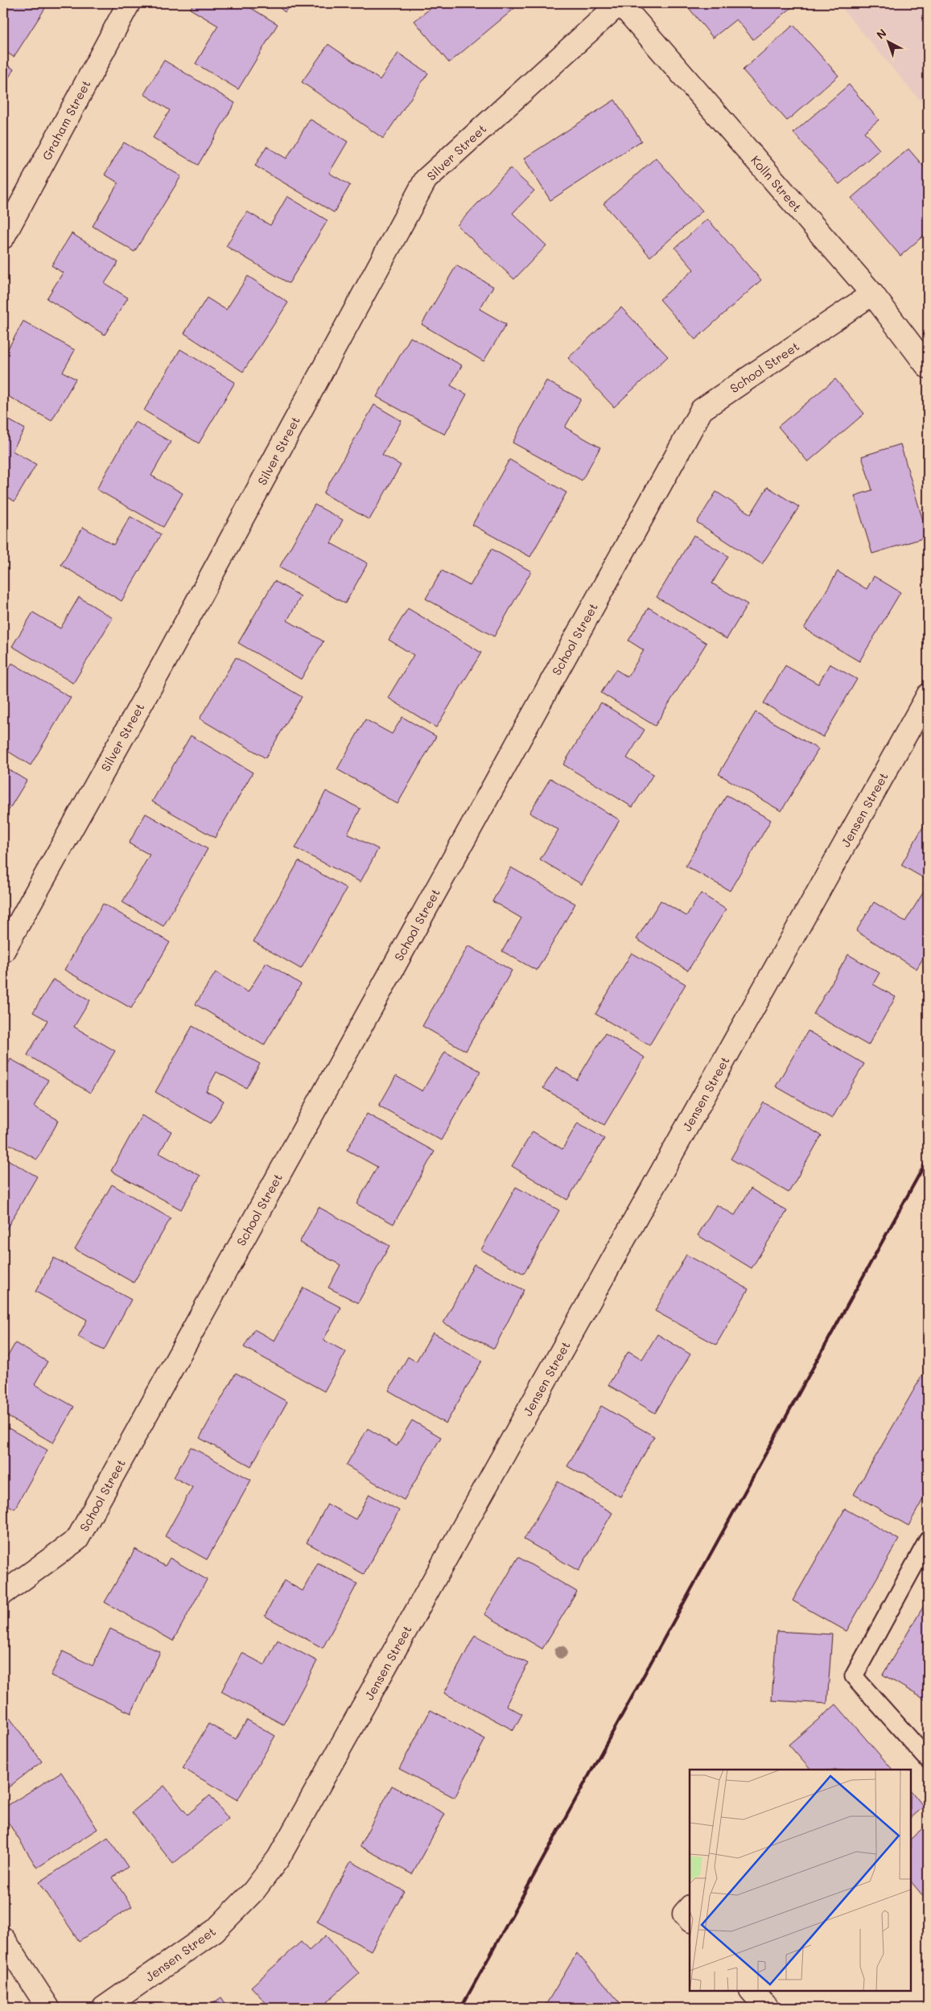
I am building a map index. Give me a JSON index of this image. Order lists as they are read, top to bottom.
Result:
{
  "streets": {
    "street": [
      "Graham Street",
      "Silver Street",
      "Kolln Street",
      "School Street",
      "Jensen Street"
    ]
  },
  "crossings": [
    ["Silver Street", "Kolln Street"],
    ["Kolln Street", "School Street"]
  ],
  "north": "top left"
}
